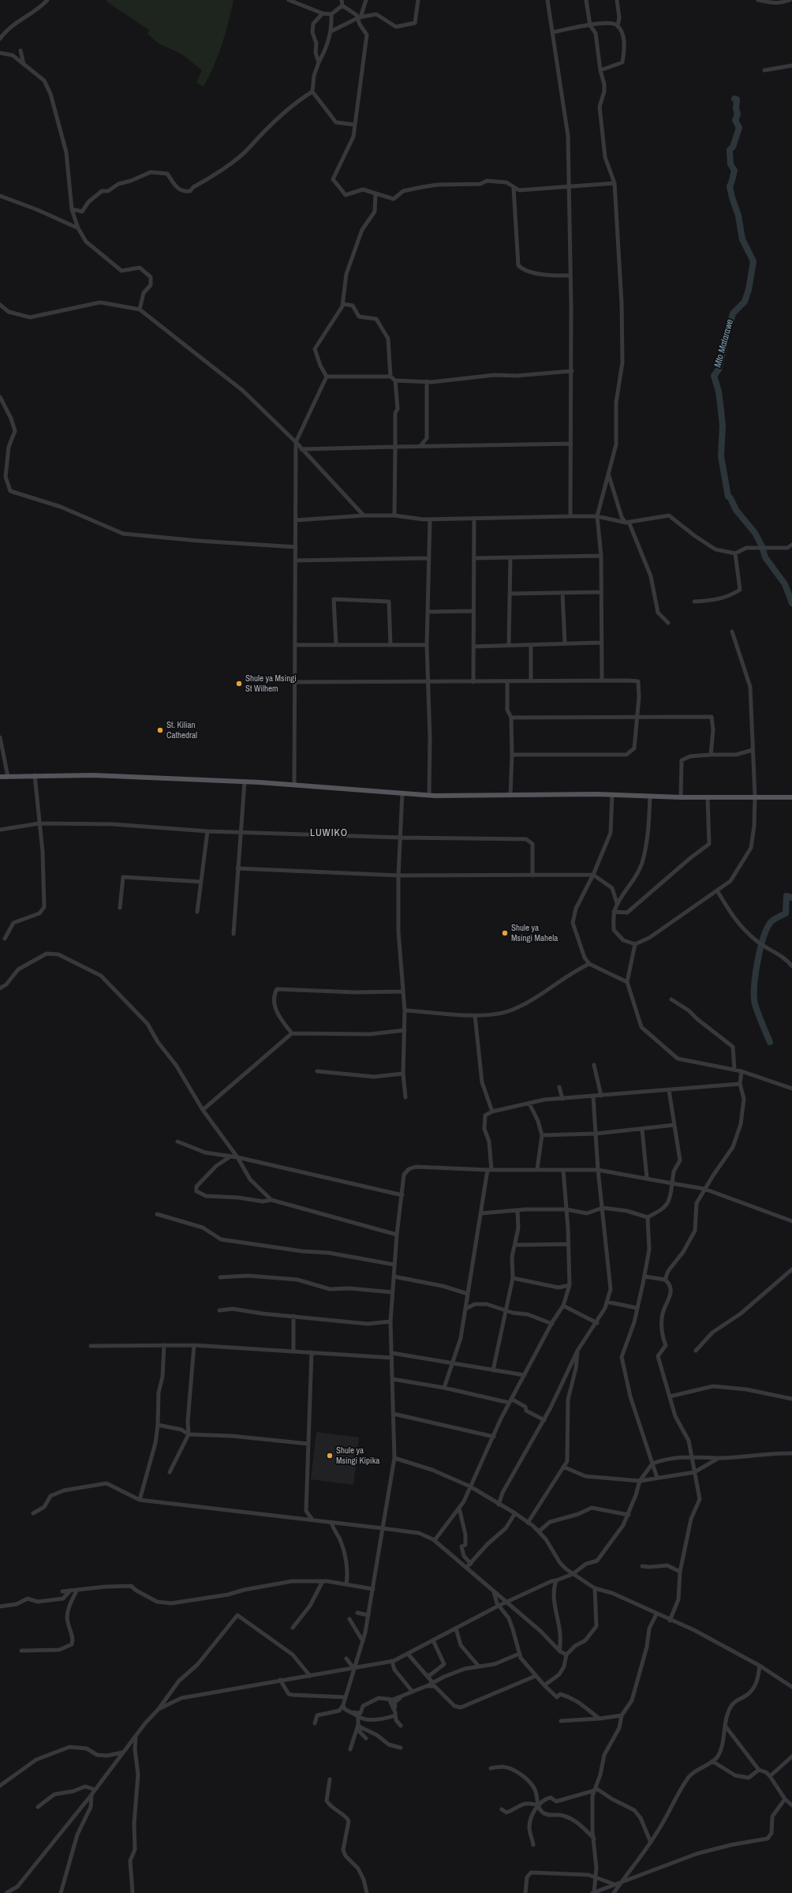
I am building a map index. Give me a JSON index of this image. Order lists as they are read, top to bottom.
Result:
{
  "districts": ["LUWIKO"],
  "water": ["Mto Matarawe"],
  "places": [
    "Shule ya Msingi St Wilhem",
    "St. Kilian Cathedral",
    "Shule ya Msingi Mahela",
    "Shule ya Msingi Kipika"
  ]
}
